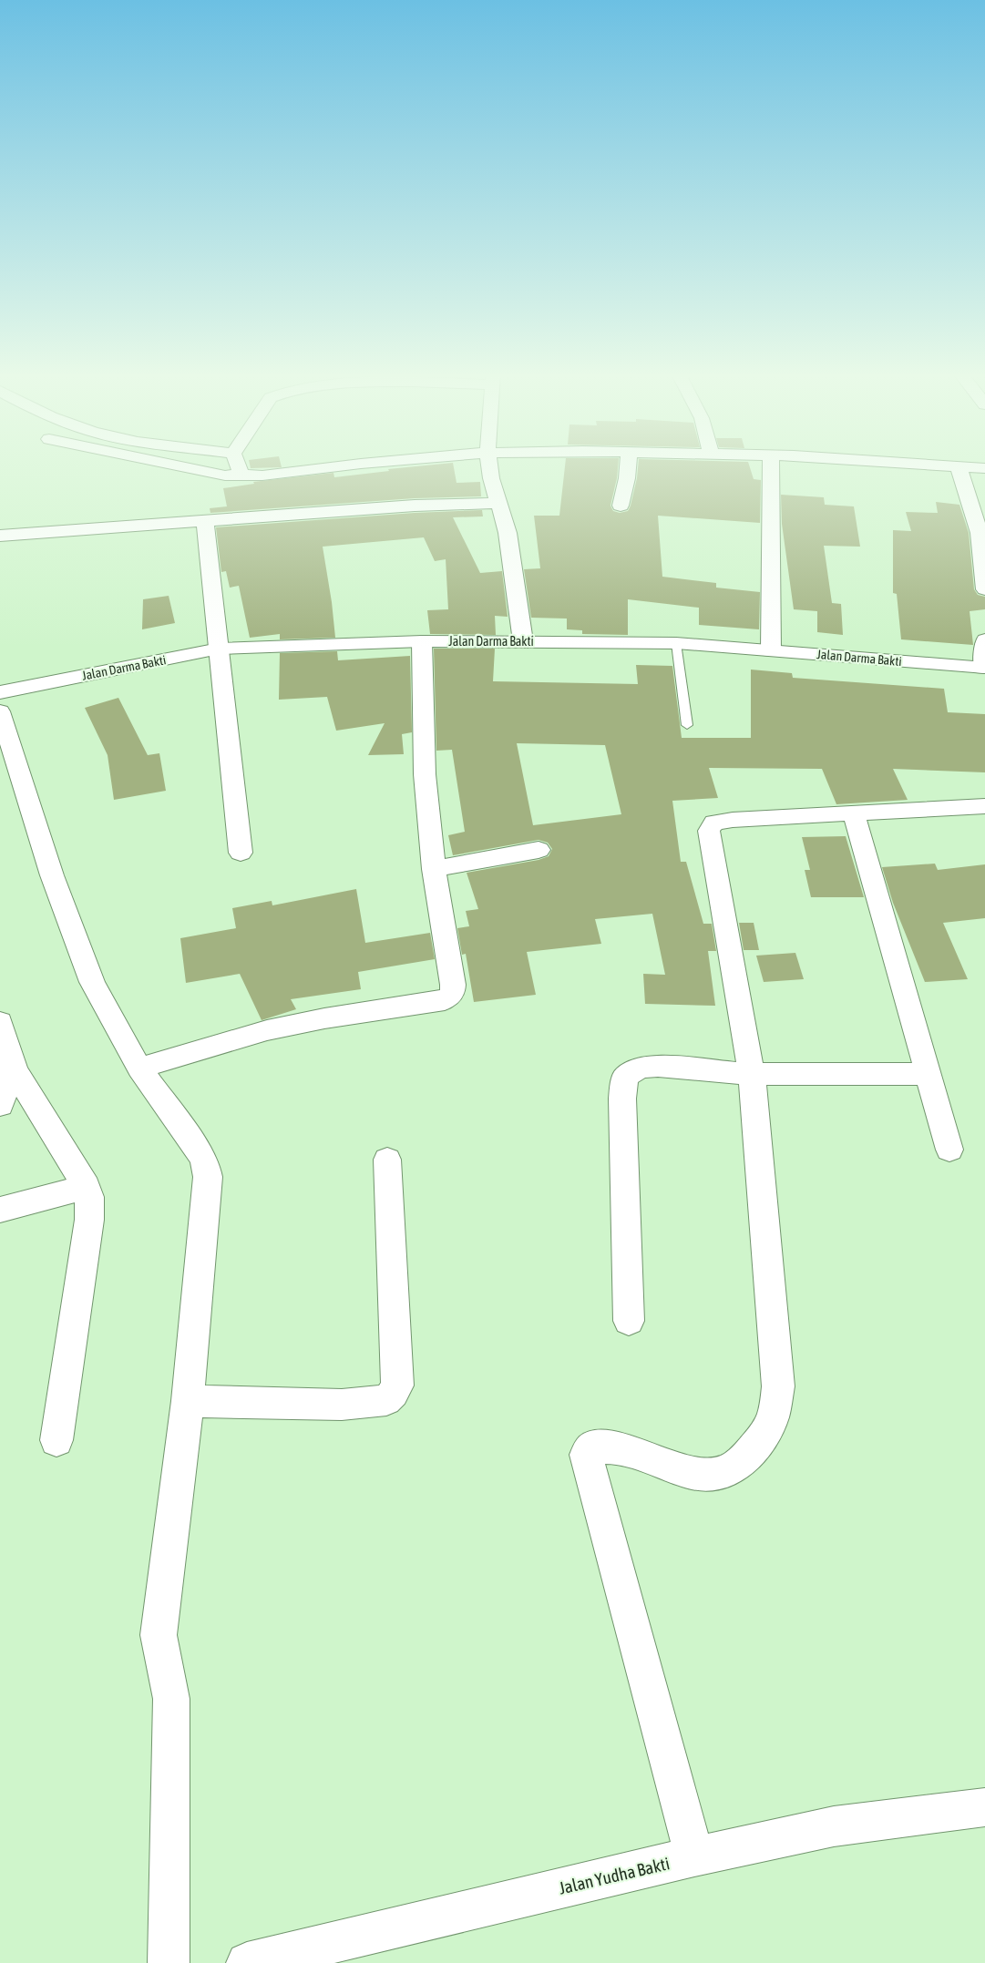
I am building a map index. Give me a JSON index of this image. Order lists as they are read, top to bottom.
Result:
{
  "streets": {
    "street": ["Jalan Darma Bakti", "Jalan Yudha Bakti"]
  }
}
